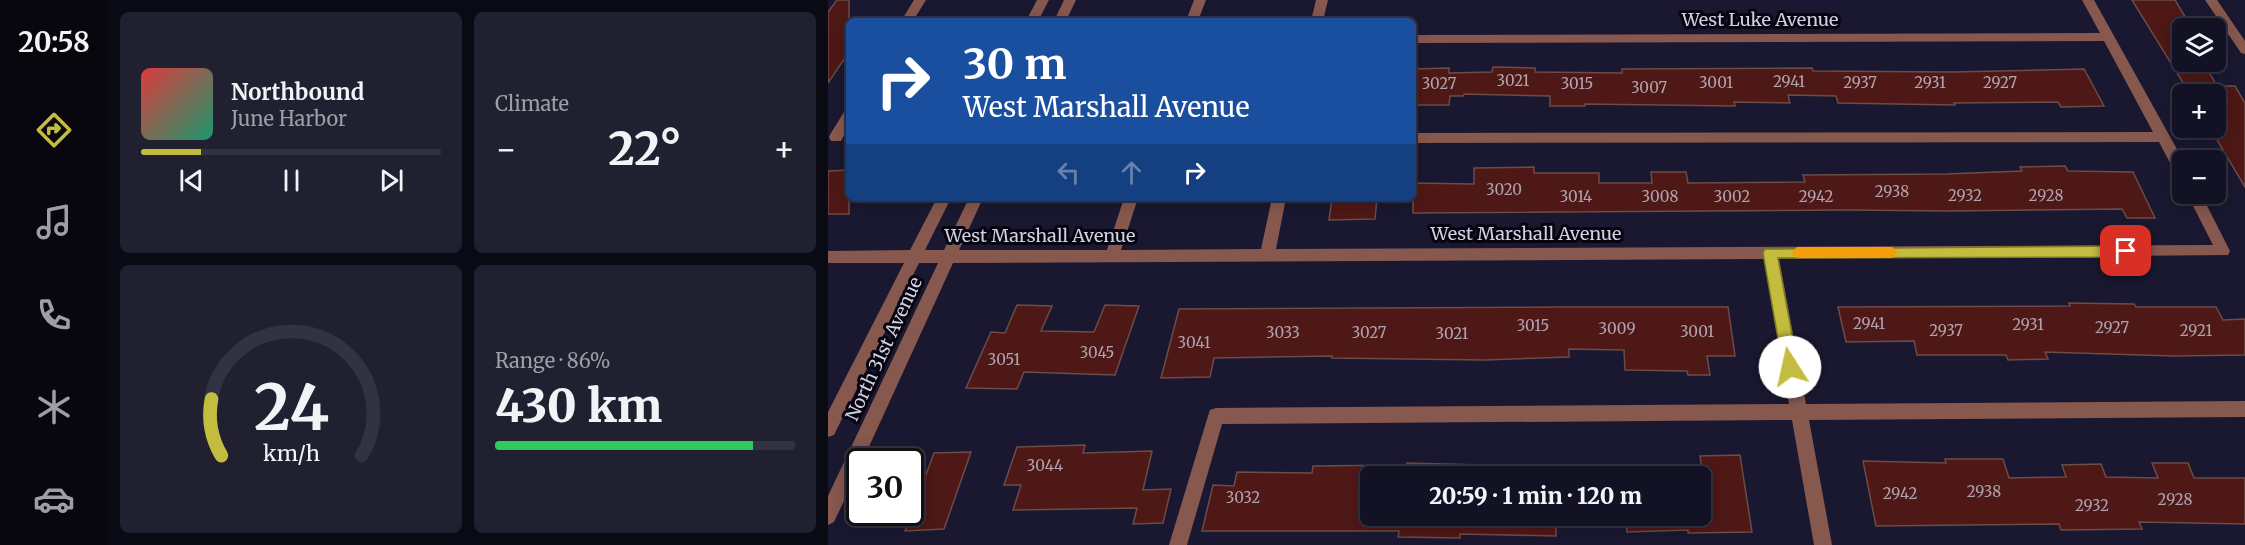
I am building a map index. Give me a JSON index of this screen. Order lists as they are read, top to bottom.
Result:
{
  "streets": {
    "street": ["West Luke Avenue", "West Marshall Avenue", "North 31st Avenue"]
  },
  "crossings": [
    ["West Marshall Avenue", "North 31st Avenue"]
  ],
  "house_numbers": [
    "3021",
    "2941",
    "3001",
    "2937",
    "2931",
    "2927",
    "3027",
    "3015",
    "3007",
    "3020",
    "2938",
    "2932",
    "2928",
    "3014",
    "3008",
    "3002",
    "2942",
    "2941",
    "2931",
    "3015",
    "2927",
    "3009",
    "2937",
    "2921",
    "3001",
    "3033",
    "3027",
    "3021",
    "3041",
    "3045",
    "3051",
    "3044",
    "2938",
    "2942",
    "3032",
    "2928",
    "2932"
  ],
  "page": {
    "tabs": "20:58",
    "tile": [
      "Climate",
      ["Range · 86%", "430 km"]
    ],
    "map_buttons": ["+", "−"],
    "turn": ["30 m", "West Marshall Avenue"],
    "song": ["Northbound", "June Harbor"],
    "heat": ["−", "22°", "+"],
    "limit": "30",
    "trip": "20:59 · 1 min · 120 m",
    "gauge": ["24", "km/h"]
  }
}
